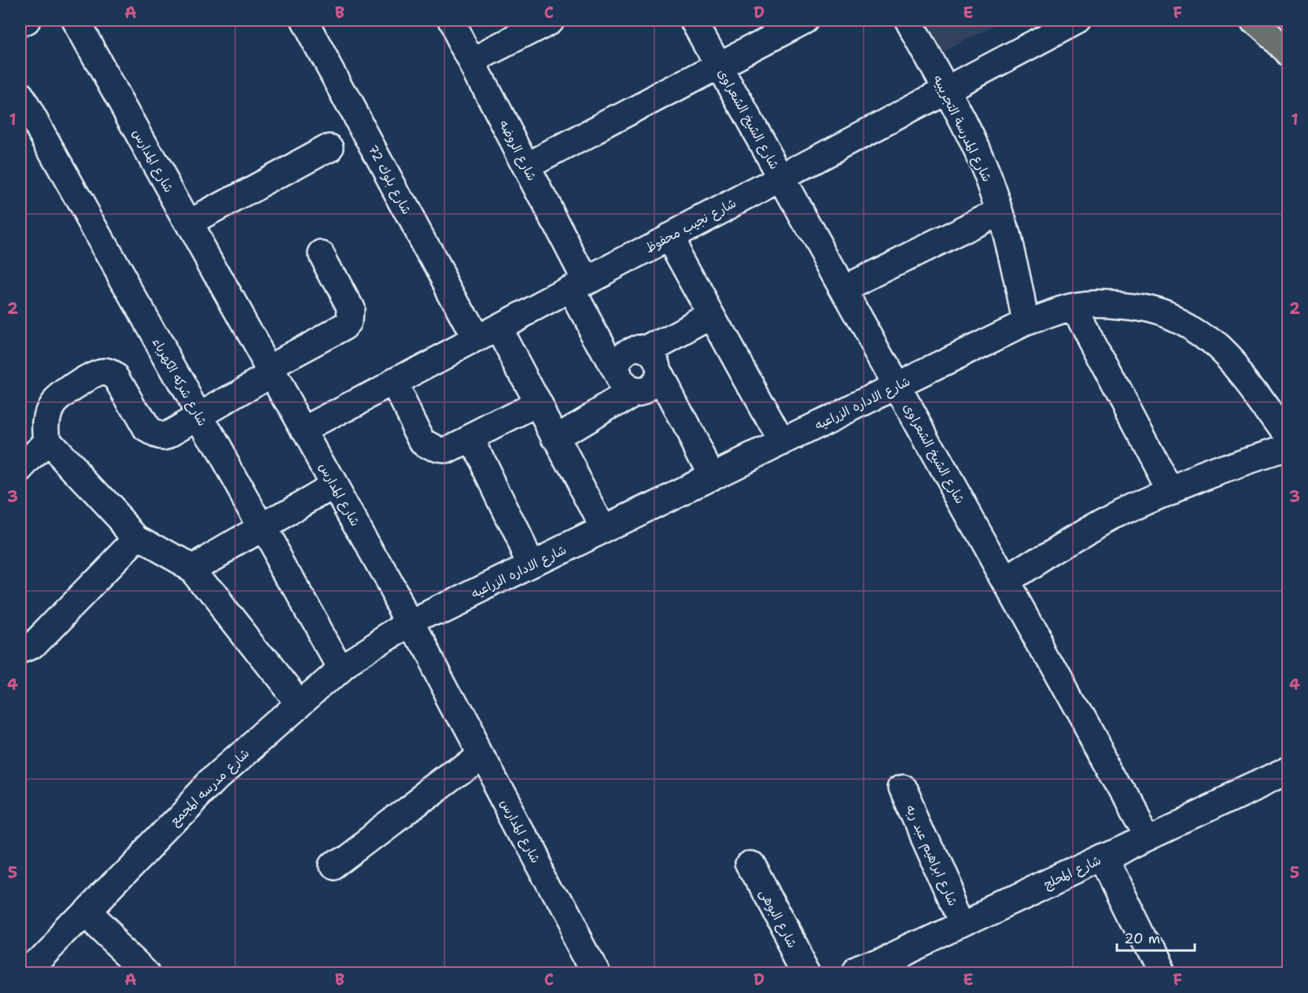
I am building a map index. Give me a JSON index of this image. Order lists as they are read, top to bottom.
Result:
{
  "streets": {
    "street": [
      "شارع الشيخ الشعراوى",
      "شارع المدرسة التجريبيه",
      "شارع الروضه",
      "شارع المدارس",
      "شارع بلوك 72",
      "شارع نجيب محفوظ",
      "شارع شركه الكهرباء",
      "شارع الاداره الزراعيه",
      "شارع مدرسه المجمع",
      "شارع ابراهيم عبد ربه",
      "شارع المحلج",
      "شارع البوهى"
    ]
  },
  "crossings": [
    ["شارع الشيخ الشعراوى", "شارع نجيب محفوظ"],
    ["شارع الشيخ الشعراوى", "شارع الاداره الزراعيه"],
    ["شارع الشيخ الشعراوى", "شارع المحلج"],
    ["شارع المدرسة التجريبيه", "شارع نجيب محفوظ"],
    ["شارع المدرسة التجريبيه", "شارع الاداره الزراعيه"],
    ["شارع الروضه", "شارع نجيب محفوظ"],
    ["شارع المدارس", "شارع نجيب محفوظ"],
    ["شارع المدارس", "شارع الاداره الزراعيه"],
    ["شارع المدارس", "شارع مدرسه المجمع"],
    ["شارع بلوك 72", "شارع نجيب محفوظ"],
    ["شارع بلوك 72", "شارع الاداره الزراعيه"],
    ["شارع شركه الكهرباء", "شارع مدرسه المجمع"],
    ["شارع الاداره الزراعيه", "شارع مدرسه المجمع"],
    ["شارع ابراهيم عبد ربه", "شارع المحلج"]
  ],
  "scale_bar": "20 m",
  "grid": {
    "columns": [
      "A",
      "B",
      "C",
      "D",
      "E",
      "F"
    ],
    "rows": [
      "1",
      "2",
      "3",
      "4",
      "5"
    ]
  }
}
